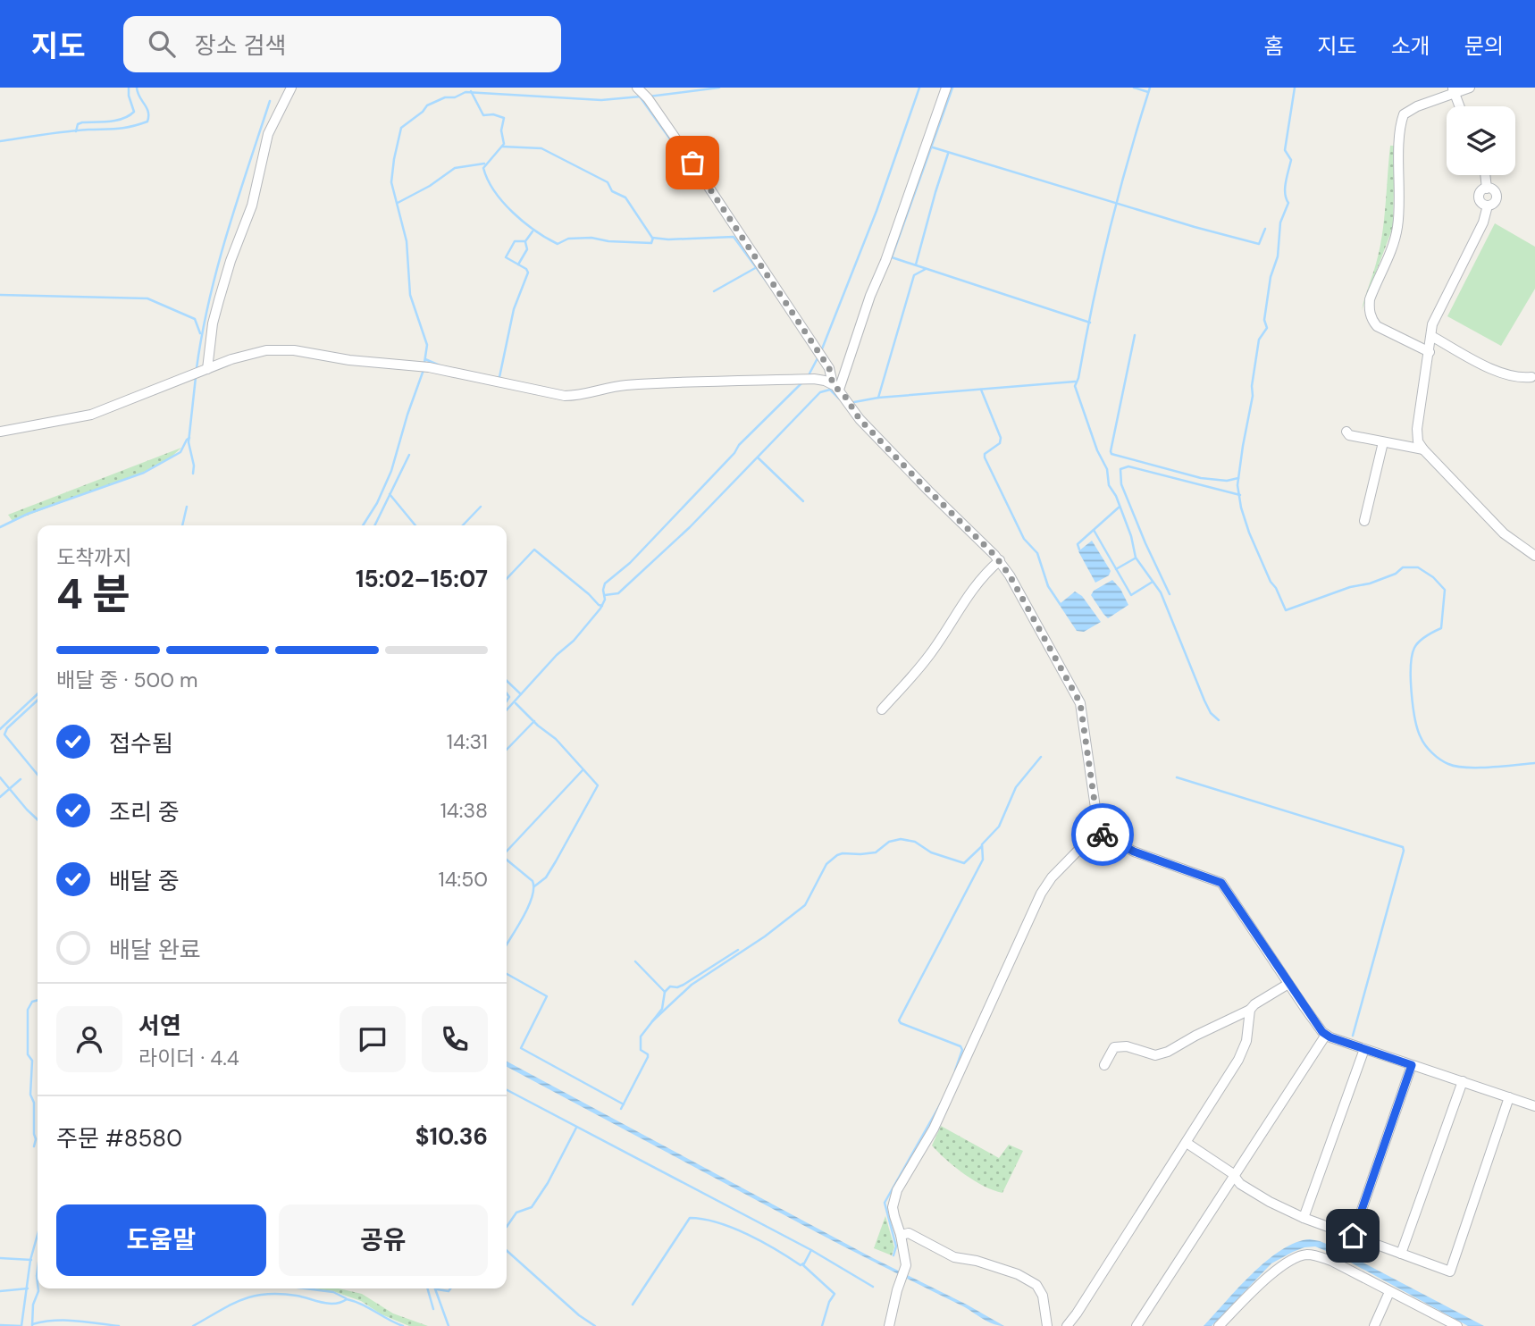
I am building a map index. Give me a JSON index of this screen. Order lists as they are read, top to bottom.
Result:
{
  "page": {
    "header": "지도",
    "search": "장소 검색",
    "nav": [
      "홈",
      "지도",
      "소개",
      "문의"
    ],
    "heading": ["4 분", "도착까지", "15:02–15:07"],
    "panel": [
      "서연",
      "라이더 · 4.4",
      "주문 #8580",
      "$10.36"
    ],
    "bar": "배달 중 · 500 m",
    "list": [
      ["접수됨", "14:31"],
      ["조리 중", "14:38"],
      ["배달 중", "14:50"],
      "배달 완료"
    ],
    "buttons": ["도움말", "공유"]
  }
}
